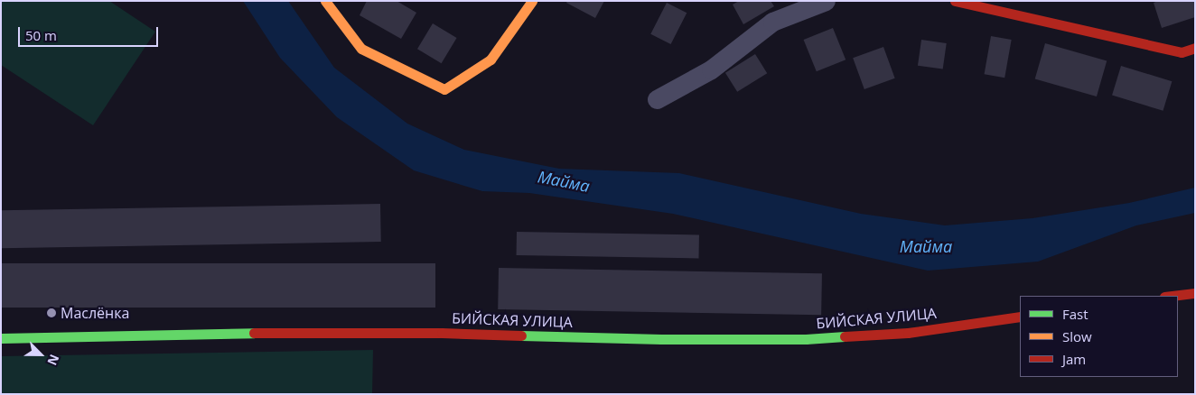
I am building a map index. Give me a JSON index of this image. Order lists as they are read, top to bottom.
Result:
{
  "streets": {
    "main road": ["БИЙСКАЯ УЛИЦА"]
  },
  "water": ["Майма"],
  "places": ["Маслёнка"],
  "legend": ["Fast", "Slow", "Jam"],
  "scale_bar": "50 m",
  "north": "bottom right"
}
